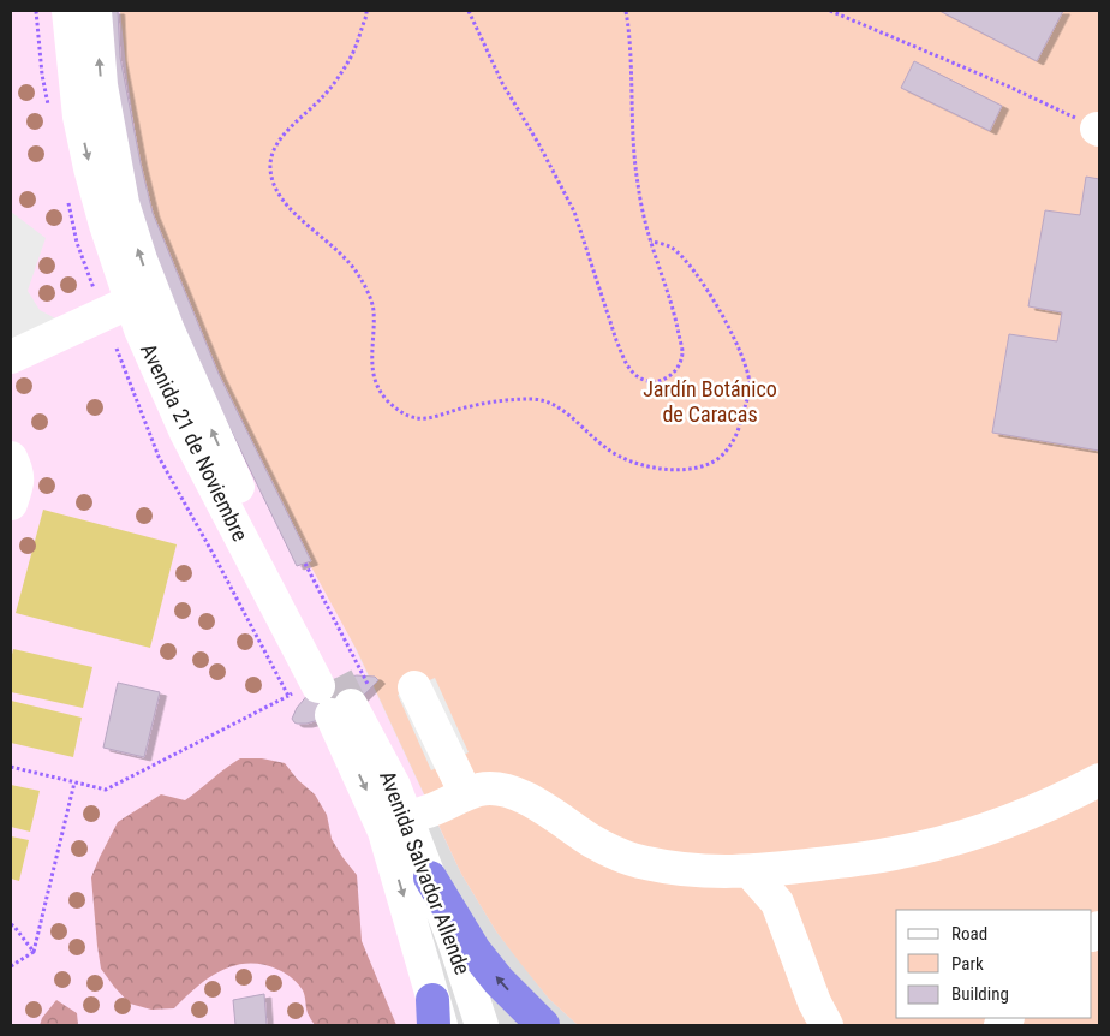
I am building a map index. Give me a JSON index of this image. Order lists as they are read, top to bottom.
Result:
{
  "streets": {
    "street": ["Avenida 21 de Noviembre", "Avenida Salvador Allende"]
  },
  "parks": ["Jardín Botánico de Caracas"],
  "legend": ["Road", "Park", "Building"]
}
